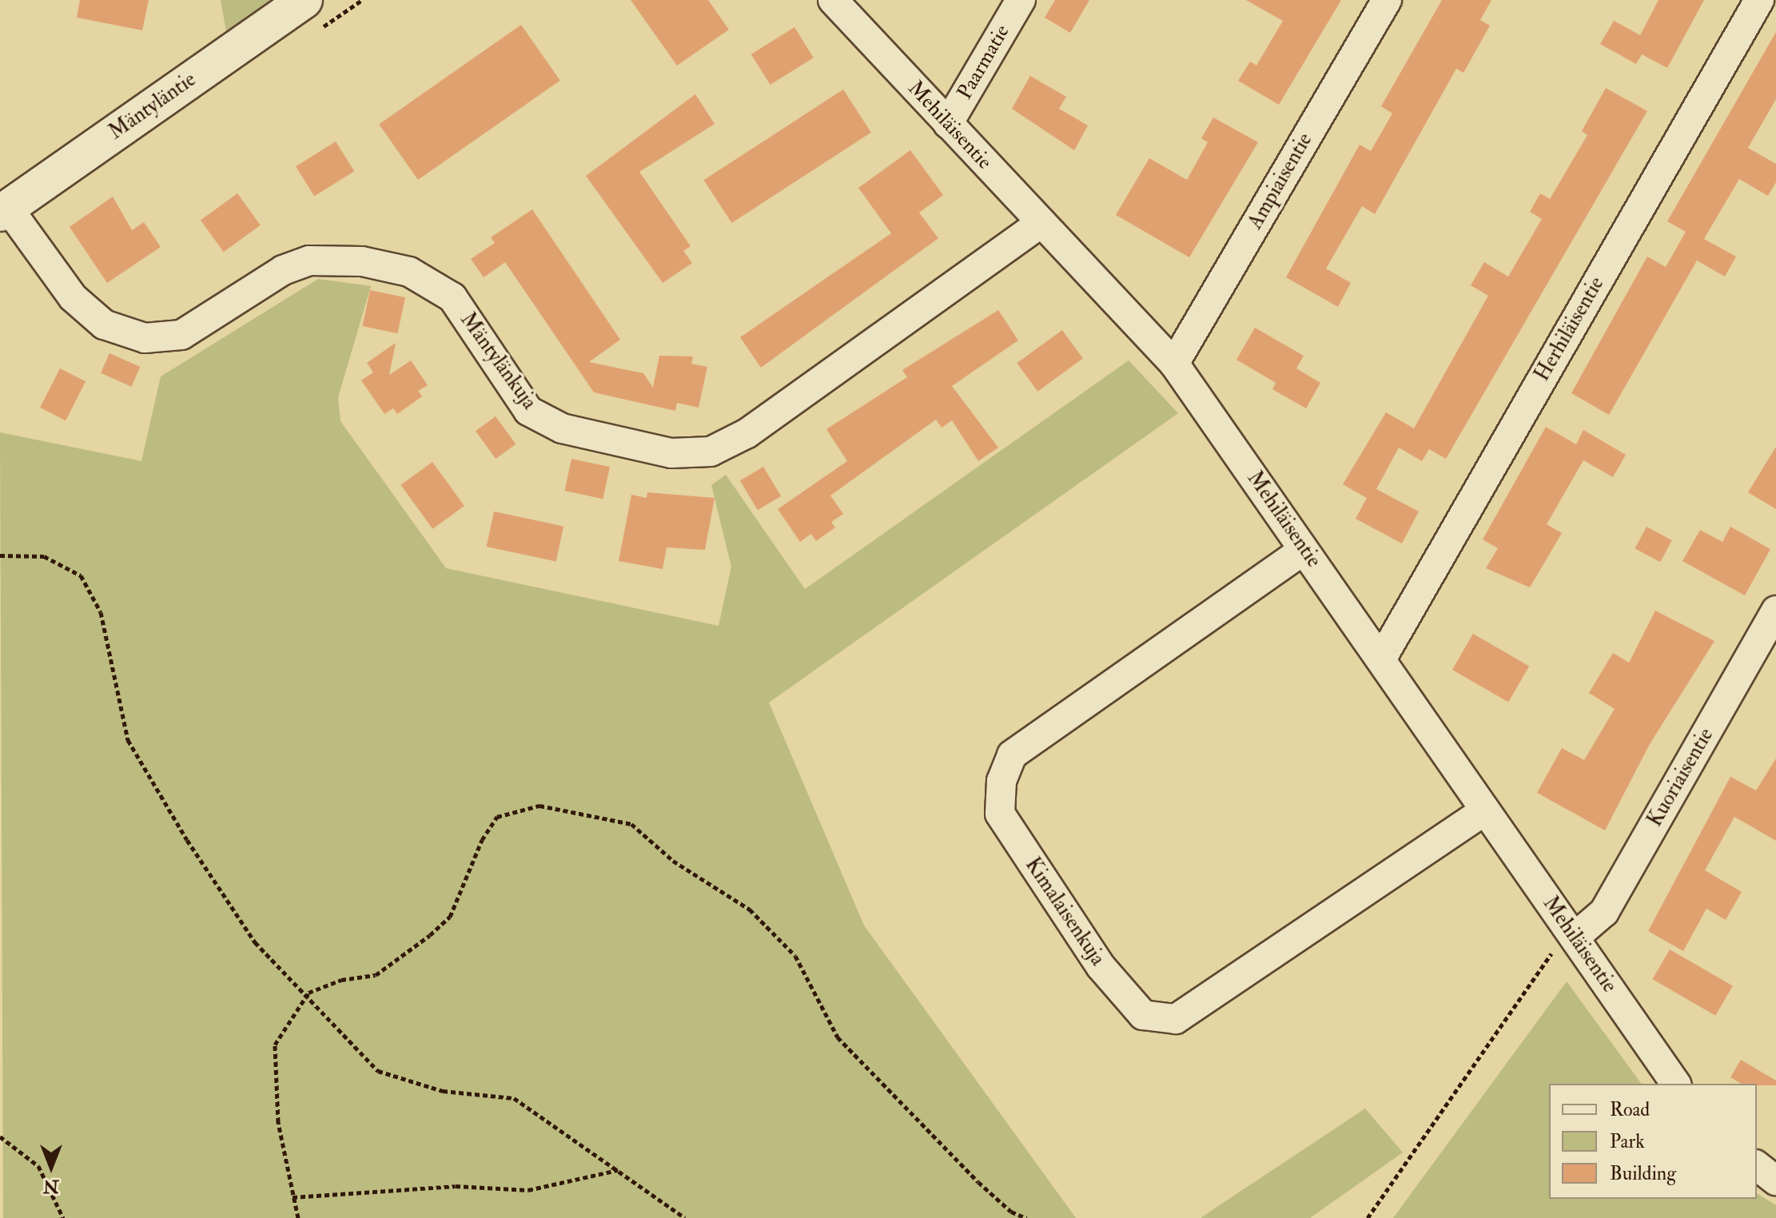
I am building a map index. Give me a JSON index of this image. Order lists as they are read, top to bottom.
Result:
{
  "streets": {
    "street": [
      "Paarmatie",
      "Mäntyläntie",
      "Mehiläisentie",
      "Ampiaisentie",
      "Herhiläisentie",
      "Mäntylänkuja",
      "Kuoriaisentie",
      "Kimalaisenkuja"
    ]
  },
  "crossings": [
    ["Paarmatie", "Mehiläisentie"],
    ["Mäntyläntie", "Mäntylänkuja"],
    ["Mehiläisentie", "Ampiaisentie"],
    ["Mehiläisentie", "Herhiläisentie"],
    ["Mehiläisentie", "Mäntylänkuja"],
    ["Mehiläisentie", "Kuoriaisentie"],
    ["Mehiläisentie", "Kimalaisenkuja"]
  ],
  "legend": ["Road", "Park", "Building"],
  "north": "bottom"
}
